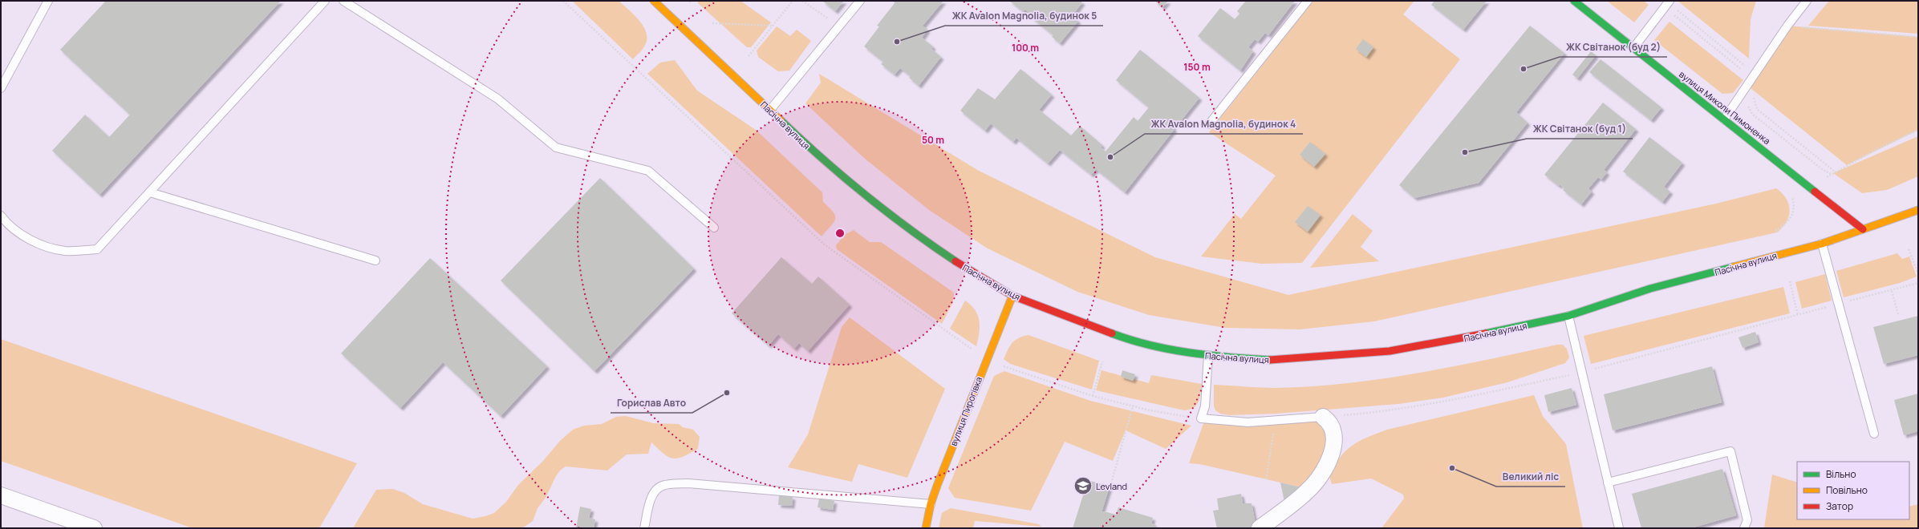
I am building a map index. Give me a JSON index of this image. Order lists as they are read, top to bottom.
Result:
{
  "streets": {
    "main road": ["вулиця Миколи Пимоненка", "Пасічна вулиця", "вулиця Пирогівка"]
  },
  "crossings": [
    ["вулиця Миколи Пимоненка", "Пасічна вулиця"],
    ["Пасічна вулиця", "вулиця Пирогівка"]
  ],
  "places": {
    "other": [
      "ЖК Avalon Magnolia, будинок 5",
      "ЖК Світанок (буд 2)",
      "ЖК Світанок (буд 1)",
      "ЖК Avalon Magnolia, будинок 4",
      "Горислав Авто",
      "Великий ліс"
    ],
    "school or university": ["Levland"]
  },
  "legend": ["Вільно", "Повільно", "Затор"],
  "rings": ["100 m", "150 m", "50 m"]
}
